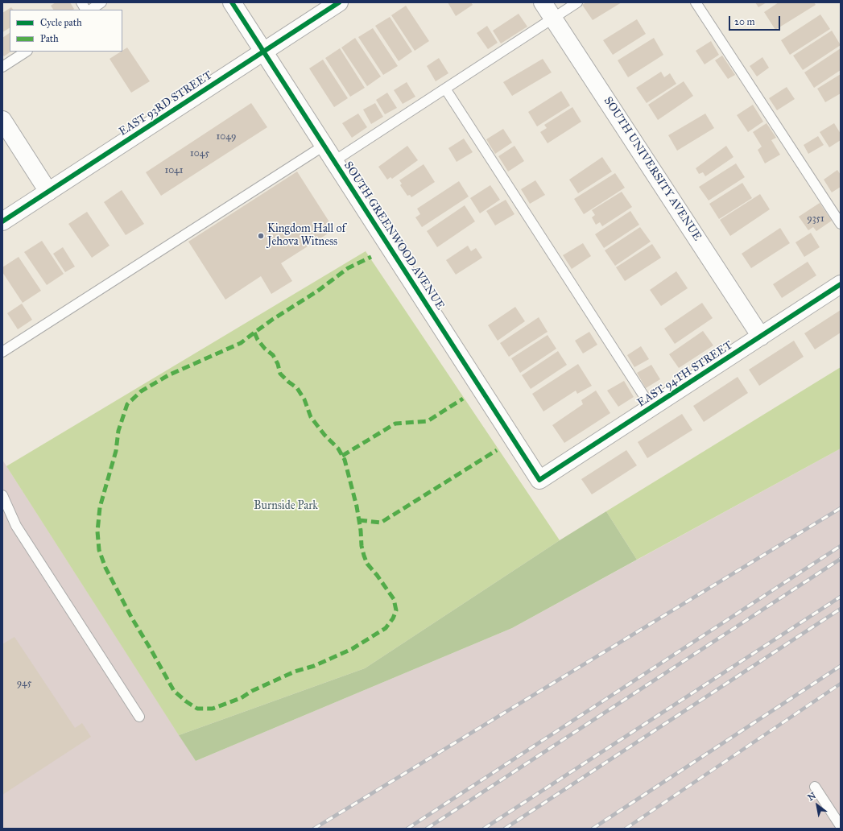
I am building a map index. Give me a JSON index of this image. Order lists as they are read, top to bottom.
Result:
{
  "streets": {
    "street": [
      "EAST 93RD STREET",
      "SOUTH UNIVERSITY AVENUE",
      "SOUTH GREENWOOD AVENUE",
      "EAST 94TH STREET"
    ]
  },
  "crossings": [
    ["EAST 93RD STREET", "SOUTH GREENWOOD AVENUE"],
    ["SOUTH UNIVERSITY AVENUE", "EAST 94TH STREET"],
    ["SOUTH GREENWOOD AVENUE", "EAST 94TH STREET"]
  ],
  "parks": ["Burnside Park"],
  "places": ["Kingdom Hall of Jehova Witness"],
  "house_numbers": [
    "1049",
    "1045",
    "1041",
    "9351",
    "945"
  ],
  "legend": ["Cycle path", "Path"],
  "scale_bar": "20 m",
  "north": "top left"
}
